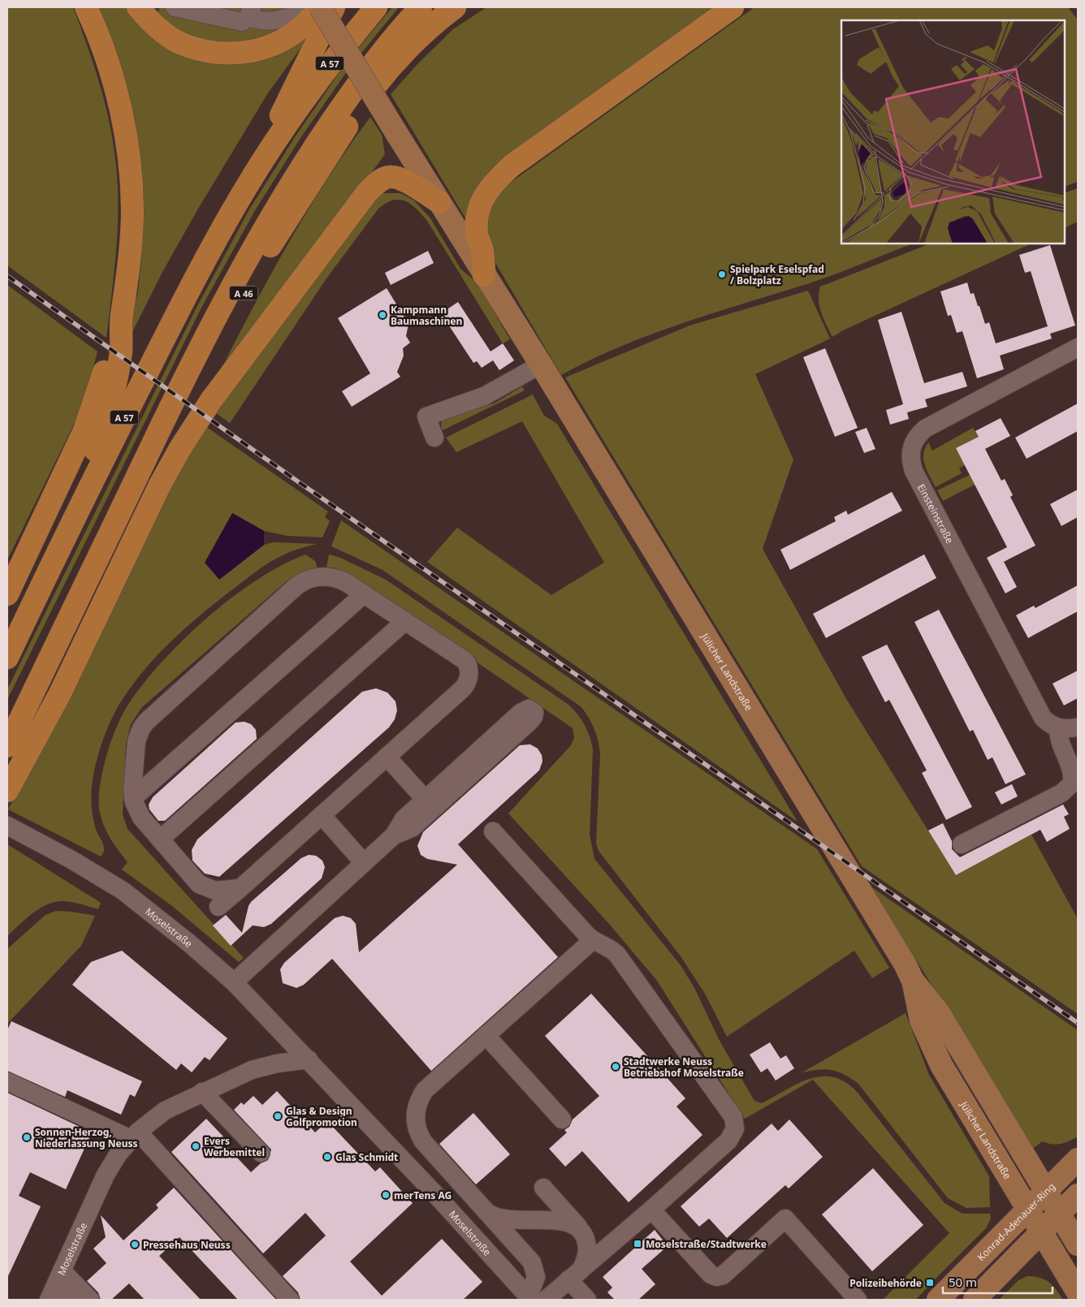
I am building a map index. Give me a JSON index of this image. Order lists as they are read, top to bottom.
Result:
{
  "streets": {
    "highway": ["A 57", "A 46"],
    "main road": ["Jülicher Landstraße", "Konrad-Adenauer-Ring"],
    "street": ["Einsteinstraße", "Moselstraße"]
  },
  "crossings": [
    ["Jülicher Landstraße", "Konrad-Adenauer-Ring"]
  ],
  "places": {
    "other": [
      "Spielpark Eselspfad / Bolzplatz",
      "Kampmann Baumaschinen",
      "Stadtwerke Neuss Betriebshof Moselstraße",
      "Glas & Design Golfpromotion",
      "Sonnen-Herzog, Niederlassung Neuss",
      "Evers Werbemittel",
      "Glas Schmidt",
      "merTens AG",
      "Pressehaus Neuss"
    ],
    "transit": ["Moselstraße/Stadtwerke", "Polizeibehörde"]
  },
  "scale_bar": "50 m"
}
